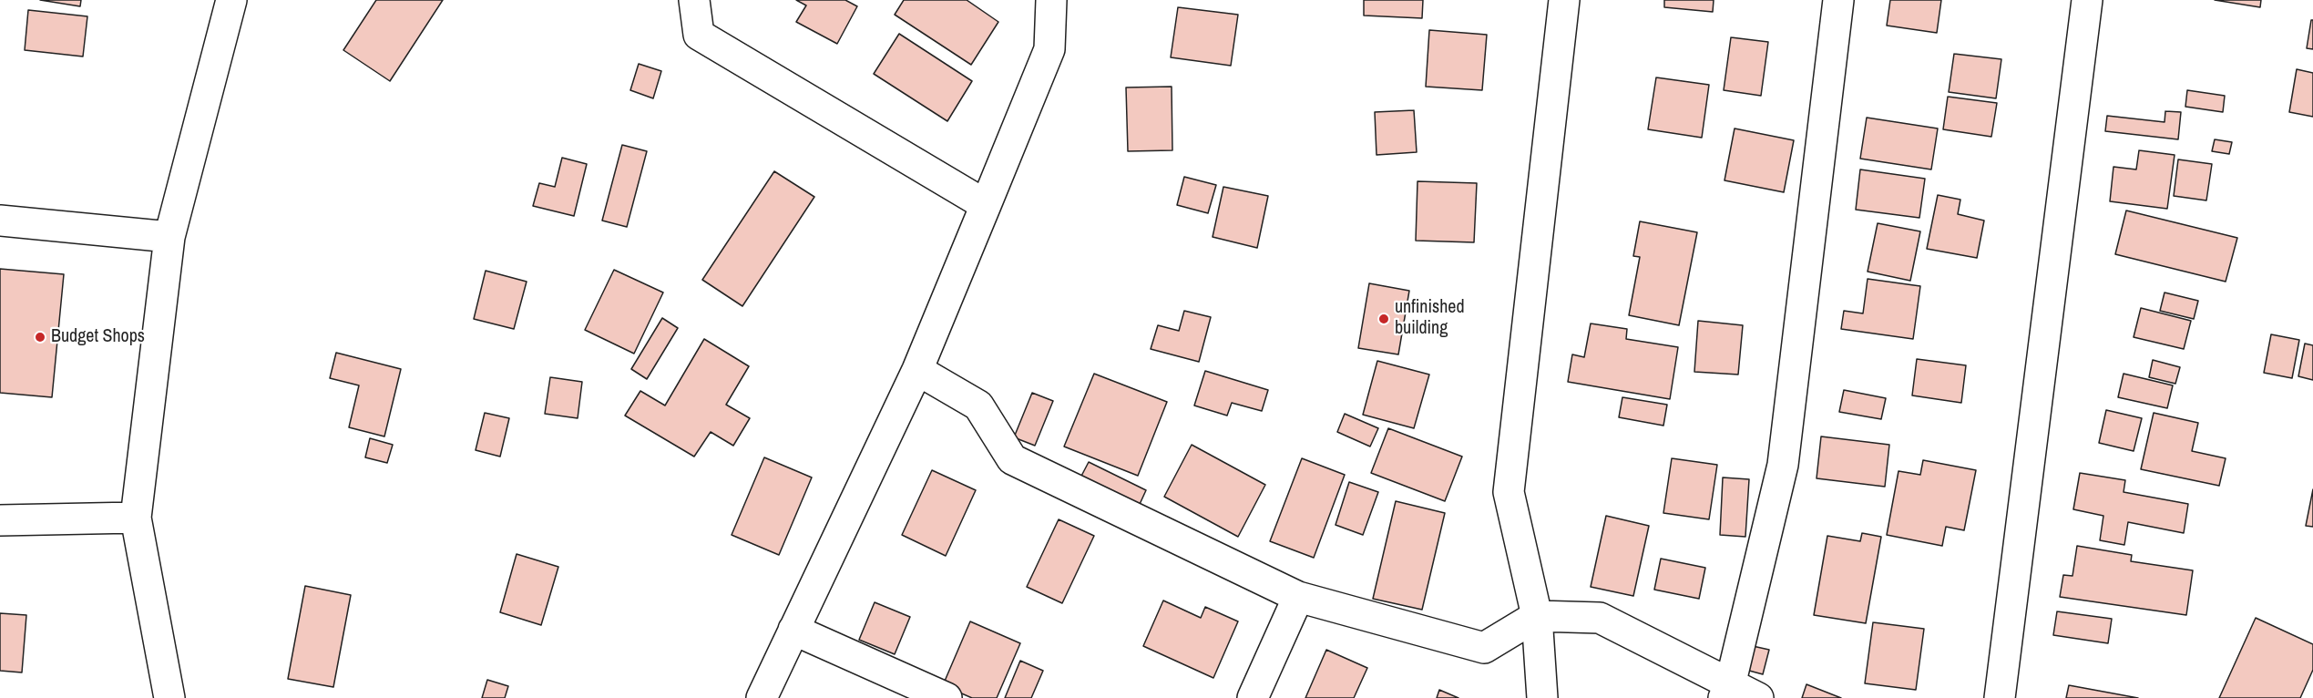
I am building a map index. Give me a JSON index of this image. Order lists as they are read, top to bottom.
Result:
{
  "places": ["unfinished building", "Budget Shops"]
}
